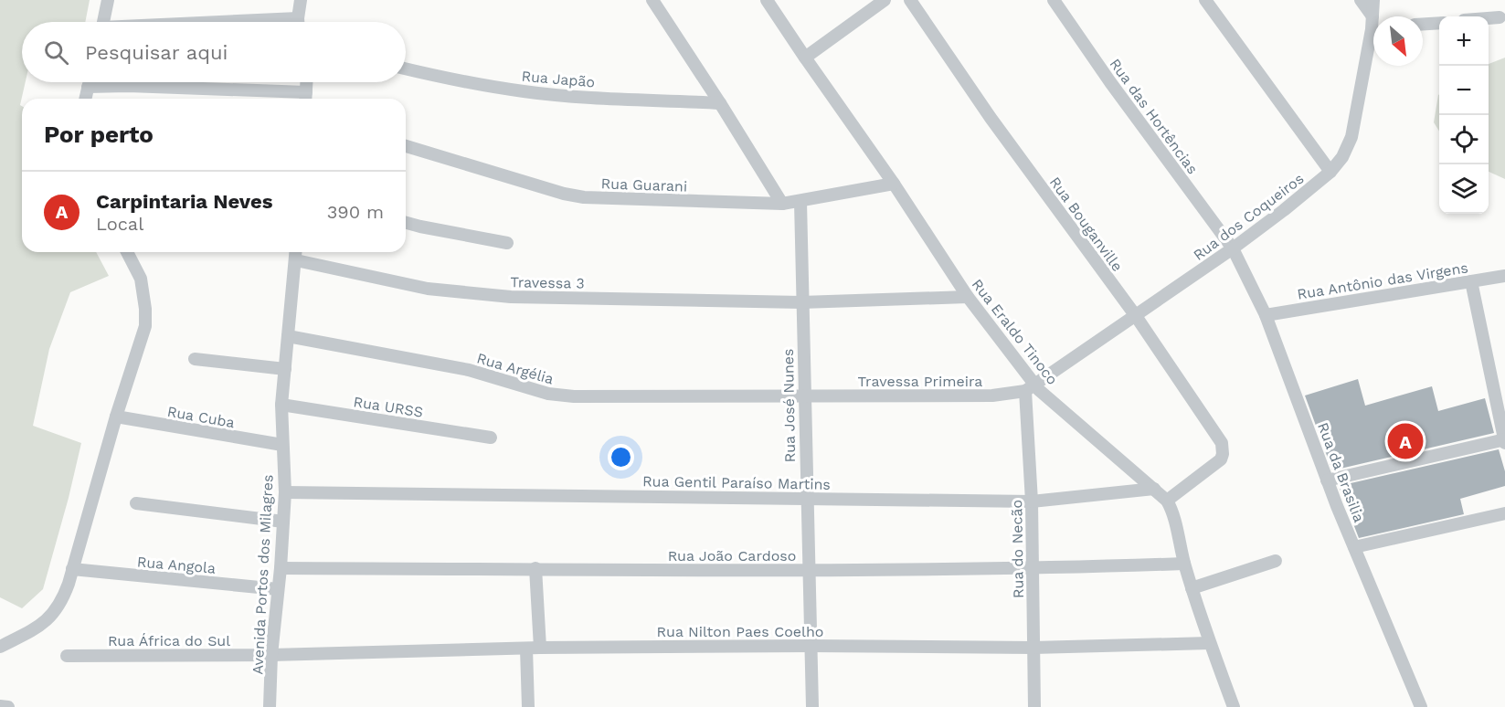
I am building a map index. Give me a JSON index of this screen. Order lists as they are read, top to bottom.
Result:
{
  "streets": {
    "street": [
      "Rua Japão",
      "Rua das Hortências",
      "Rua Guarani",
      "Rua dos Coqueiros",
      "Rua Bouganville",
      "Rua Antônio das Virgens",
      "Travessa 3",
      "Rua Eraldo Tinoco",
      "Rua Argélia",
      "Travessa Primeira",
      "Rua José Nunes",
      "Rua URSS",
      "Rua Cuba",
      "Rua da Brasilia",
      "Rua Gentil Paraíso Martins",
      "Rua do Necão",
      "Rua João Cardoso",
      "Rua Angola",
      "Avenida Portos dos Milagres",
      "Rua Nilton Paes Coelho",
      "Rua África do Sul"
    ]
  },
  "crossings": [
    ["Rua das Hortências", "Rua dos Coqueiros"],
    ["Rua das Hortências", "Rua da Brasilia"],
    ["Rua Guarani", "Rua Eraldo Tinoco"],
    ["Rua Guarani", "Rua José Nunes"],
    ["Rua dos Coqueiros", "Rua Bouganville"],
    ["Rua dos Coqueiros", "Rua Eraldo Tinoco"],
    ["Rua dos Coqueiros", "Travessa Primeira"],
    ["Rua dos Coqueiros", "Rua da Brasilia"],
    ["Rua dos Coqueiros", "Rua do Necão"],
    ["Rua Bouganville", "Rua Eraldo Tinoco"],
    ["Rua Antônio das Virgens", "Rua da Brasilia"],
    ["Travessa 3", "Rua Eraldo Tinoco"],
    ["Travessa 3", "Rua José Nunes"],
    ["Travessa 3", "Avenida Portos dos Milagres"],
    ["Rua Eraldo Tinoco", "Travessa Primeira"],
    ["Rua Eraldo Tinoco", "Rua Gentil Paraíso Martins"],
    ["Rua Eraldo Tinoco", "Rua do Necão"],
    ["Rua Eraldo Tinoco", "Rua João Cardoso"],
    ["Rua Eraldo Tinoco", "Rua Nilton Paes Coelho"],
    ["Rua Argélia", "Travessa Primeira"],
    ["Rua Argélia", "Rua José Nunes"],
    ["Rua Argélia", "Avenida Portos dos Milagres"],
    ["Travessa Primeira", "Rua José Nunes"],
    ["Travessa Primeira", "Rua do Necão"],
    ["Rua José Nunes", "Rua Gentil Paraíso Martins"],
    ["Rua José Nunes", "Rua João Cardoso"],
    ["Rua José Nunes", "Rua Nilton Paes Coelho"],
    ["Rua URSS", "Avenida Portos dos Milagres"],
    ["Rua Cuba", "Avenida Portos dos Milagres"],
    ["Rua Gentil Paraíso Martins", "Rua do Necão"],
    ["Rua Gentil Paraíso Martins", "Avenida Portos dos Milagres"],
    ["Rua do Necão", "Rua João Cardoso"],
    ["Rua do Necão", "Rua Nilton Paes Coelho"],
    ["Rua João Cardoso", "Avenida Portos dos Milagres"],
    ["Rua Angola", "Avenida Portos dos Milagres"],
    ["Avenida Portos dos Milagres", "Rua Nilton Paes Coelho"],
    ["Avenida Portos dos Milagres", "Rua África do Sul"],
    ["Rua Nilton Paes Coelho", "Rua África do Sul"]
  ],
  "north": "bottom right",
  "page": {
    "map_buttons": ["+", "−"],
    "search": "Pesquisar aqui",
    "heading": "Por perto",
    "list": [
      {
        "mark": "A",
        "name": "Carpintaria Neves",
        "note": "Local",
        "value": "390 m"
      }
    ],
    "pins": "A"
  }
}
